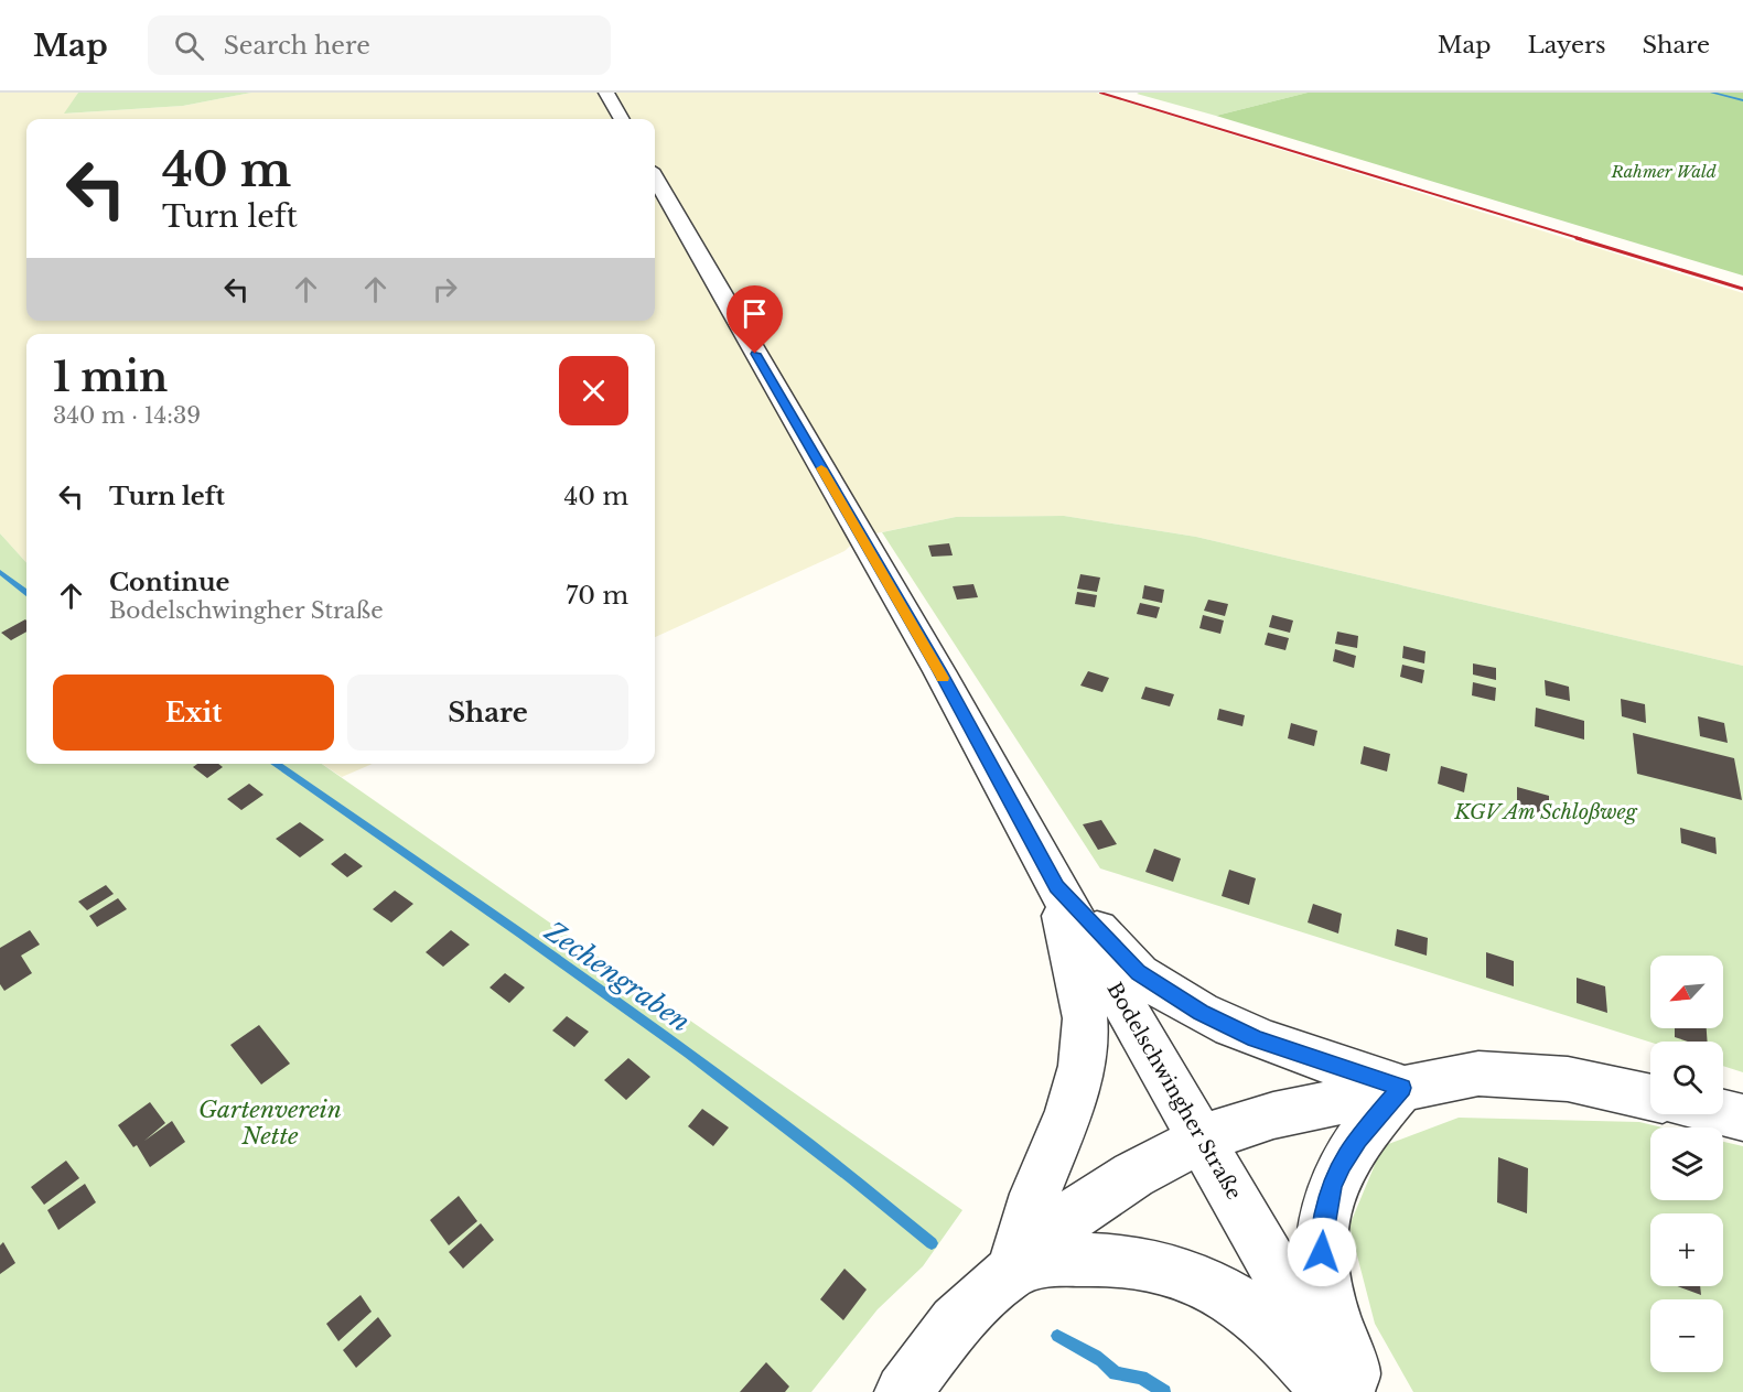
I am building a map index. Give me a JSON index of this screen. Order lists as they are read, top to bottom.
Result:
{
  "streets": {
    "street": ["Bodelschwingher Straße"]
  },
  "water": ["Zechengraben"],
  "parks": ["Rahmer Wald", "KGV Am Schloßweg", "Gartenverein Nette"],
  "north": "bottom left",
  "page": {
    "header": "Map",
    "search": "Search here",
    "nav": ["Map", "Layers", "Share"],
    "turn": ["40 m", "Turn left"],
    "heading": ["1 min", "340 m · 14:39"],
    "list": [
      {
        "name": "Turn left",
        "value": "40 m"
      },
      {
        "name": "Continue",
        "note": "Bodelschwingher Straße",
        "value": "70 m"
      }
    ],
    "buttons": ["Exit", "Share"],
    "map_buttons": ["+", "−"]
  }
}
